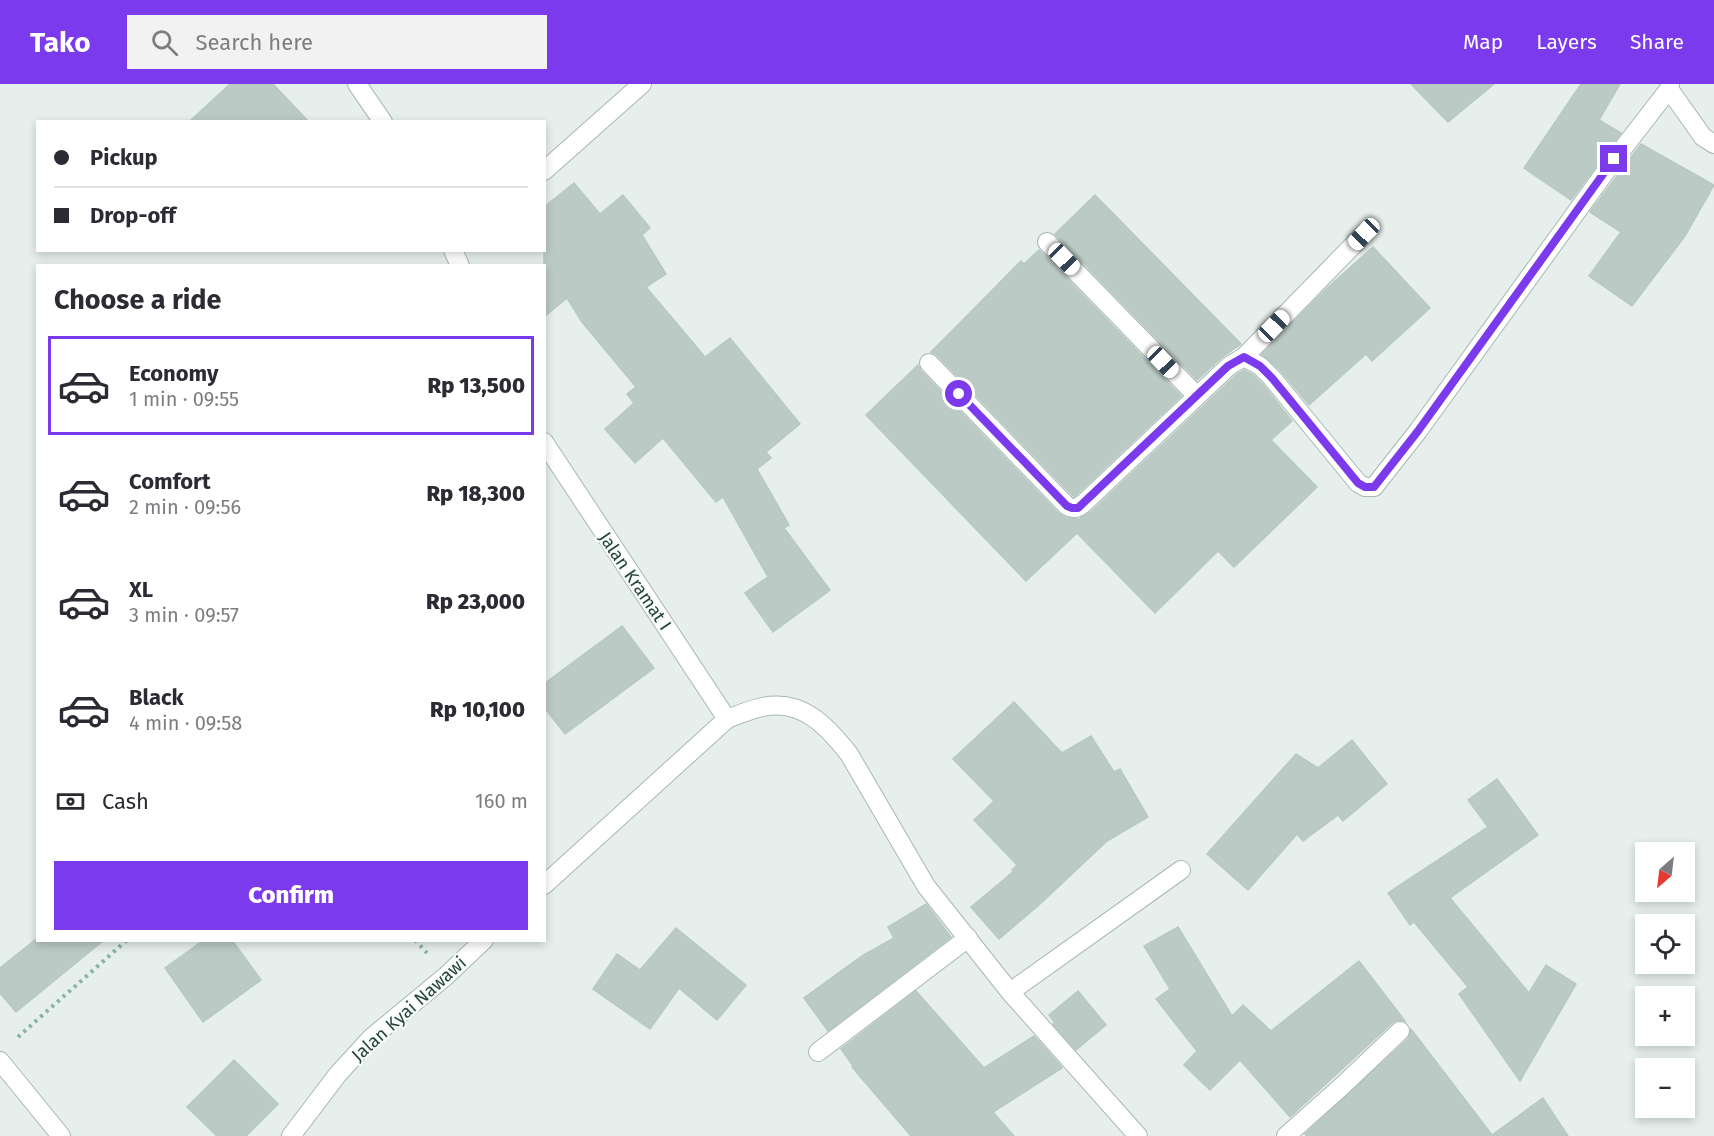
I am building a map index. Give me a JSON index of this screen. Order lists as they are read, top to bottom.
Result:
{
  "streets": {
    "street": ["Jalan Kramat I", "Jalan Kyai Nawawi"]
  },
  "north": "bottom left",
  "page": {
    "header": "Tako",
    "search": "Search here",
    "nav": ["Map", "Layers", "Share"],
    "banner": ["Pickup", "Drop-off"],
    "heading": "Choose a ride",
    "list": [
      {
        "name": "Economy",
        "note": "1 min · 09:55",
        "value": "Rp 13,500"
      },
      {
        "name": "Comfort",
        "note": "2 min · 09:56",
        "value": "Rp 18,300"
      },
      {
        "name": "XL",
        "note": "3 min · 09:57",
        "value": "Rp 23,000"
      },
      {
        "name": "Black",
        "note": "4 min · 09:58",
        "value": "Rp 10,100"
      }
    ],
    "pay": ["Cash", "160 m"],
    "map_buttons": ["+", "−"],
    "buttons": "Confirm"
  }
}
